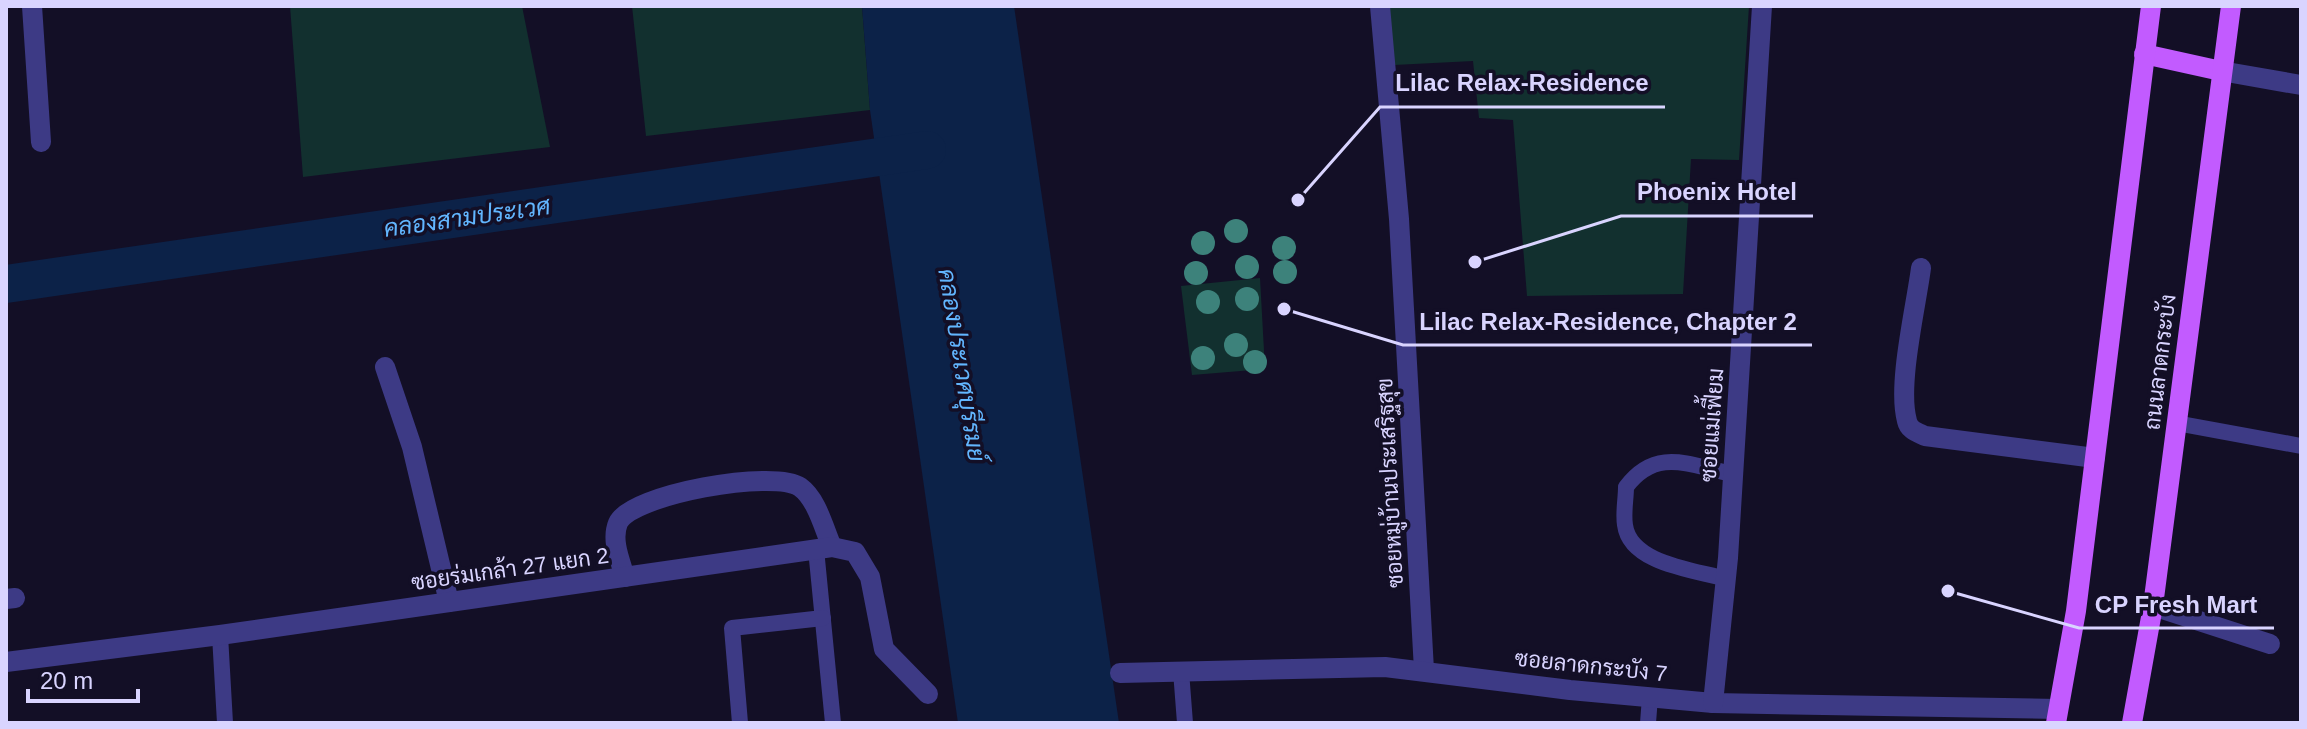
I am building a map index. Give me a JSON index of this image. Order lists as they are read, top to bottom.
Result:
{
  "streets": {
    "main road": ["ถนนลาดกระบัง"],
    "street": [
      "ซอยแม่เฟี้ยม",
      "ซอยหมู่บ้านประเสริฐสุข",
      "ซอยร่มเกล้า 27 แยก 2",
      "ซอยลาดกระบัง 7"
    ]
  },
  "crossings": [
    ["ซอยแม่เฟี้ยม", "ซอยลาดกระบัง 7"],
    ["ซอยหมู่บ้านประเสริฐสุข", "ซอยลาดกระบัง 7"]
  ],
  "water": ["คลองสามประเวศ", "คลองประเวศบุรีรมย์"],
  "places": [
    "Lilac Relax-Residence",
    "Phoenix Hotel",
    "Lilac Relax-Residence, Chapter 2",
    "CP Fresh Mart"
  ],
  "scale_bar": "20 m"
}
